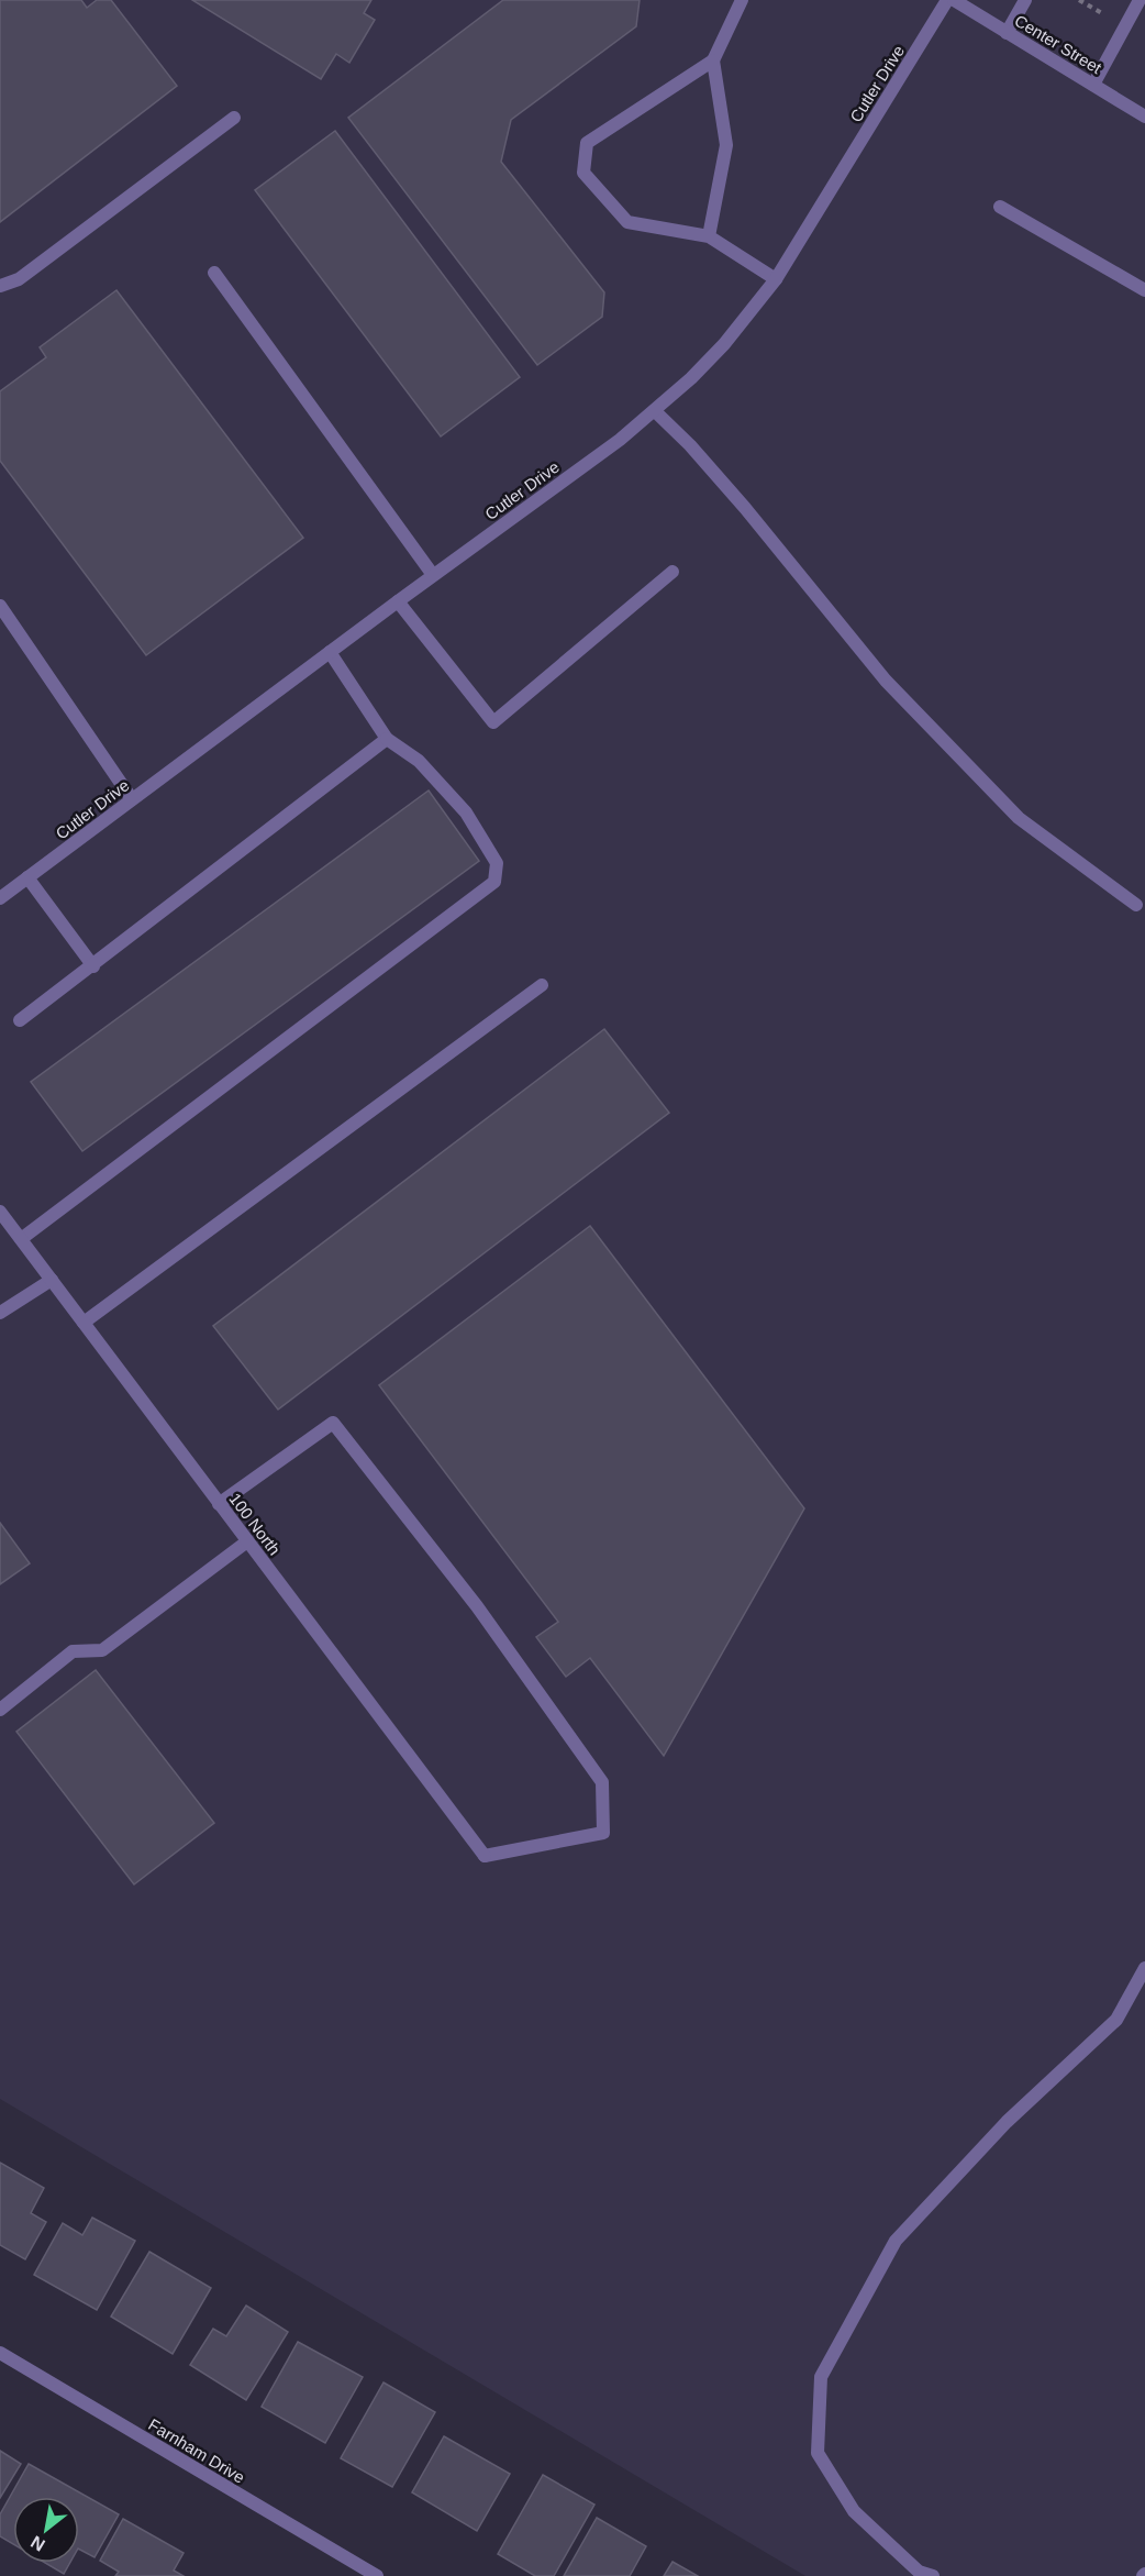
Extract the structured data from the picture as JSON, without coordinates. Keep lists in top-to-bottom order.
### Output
{
  "streets": {
    "street": [
      "Center Street",
      "Cutler Drive",
      "100 North",
      "Farnham Drive"
    ]
  },
  "north": "bottom left"
}
